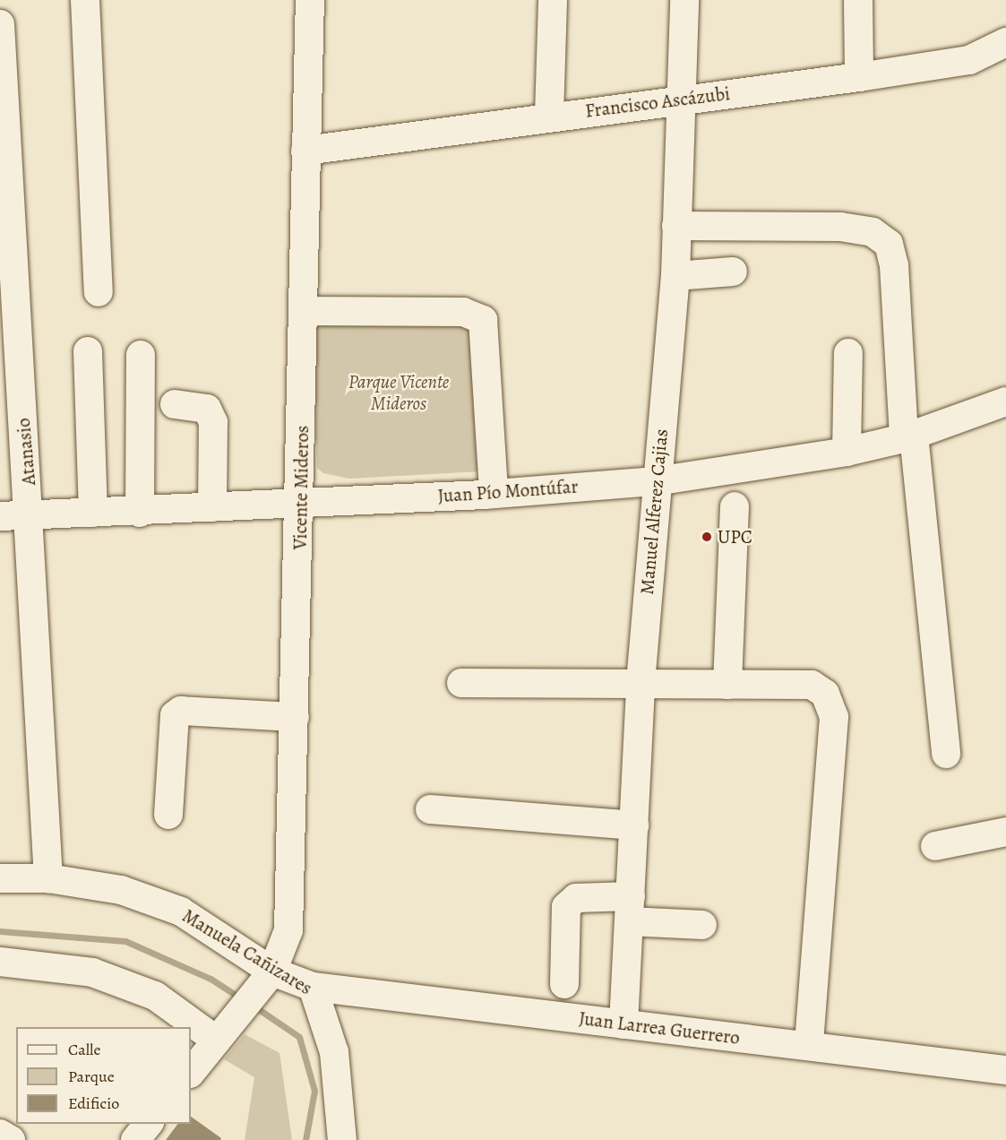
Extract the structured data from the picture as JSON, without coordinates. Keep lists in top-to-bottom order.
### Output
{
  "streets": {
    "street": [
      "Francisco Ascázubi",
      "Atanasio",
      "Vicente Mideros",
      "Juan Pío Montúfar",
      "Manuel Alferez Cajias",
      "Manuela Cañizares",
      "Juan Larrea Guerrero"
    ]
  },
  "crossings": [
    ["Francisco Ascázubi", "Vicente Mideros"],
    ["Francisco Ascázubi", "Manuel Alferez Cajias"],
    ["Atanasio", "Juan Pío Montúfar"],
    ["Atanasio", "Manuela Cañizares"],
    ["Vicente Mideros", "Juan Pío Montúfar"],
    ["Vicente Mideros", "Manuela Cañizares"],
    ["Juan Pío Montúfar", "Manuel Alferez Cajias"],
    ["Manuel Alferez Cajias", "Juan Larrea Guerrero"],
    ["Manuela Cañizares", "Juan Larrea Guerrero"]
  ],
  "parks": ["Parque Vicente Mideros"],
  "places": ["UPC"],
  "legend": ["Calle", "Parque", "Edificio"]
}
